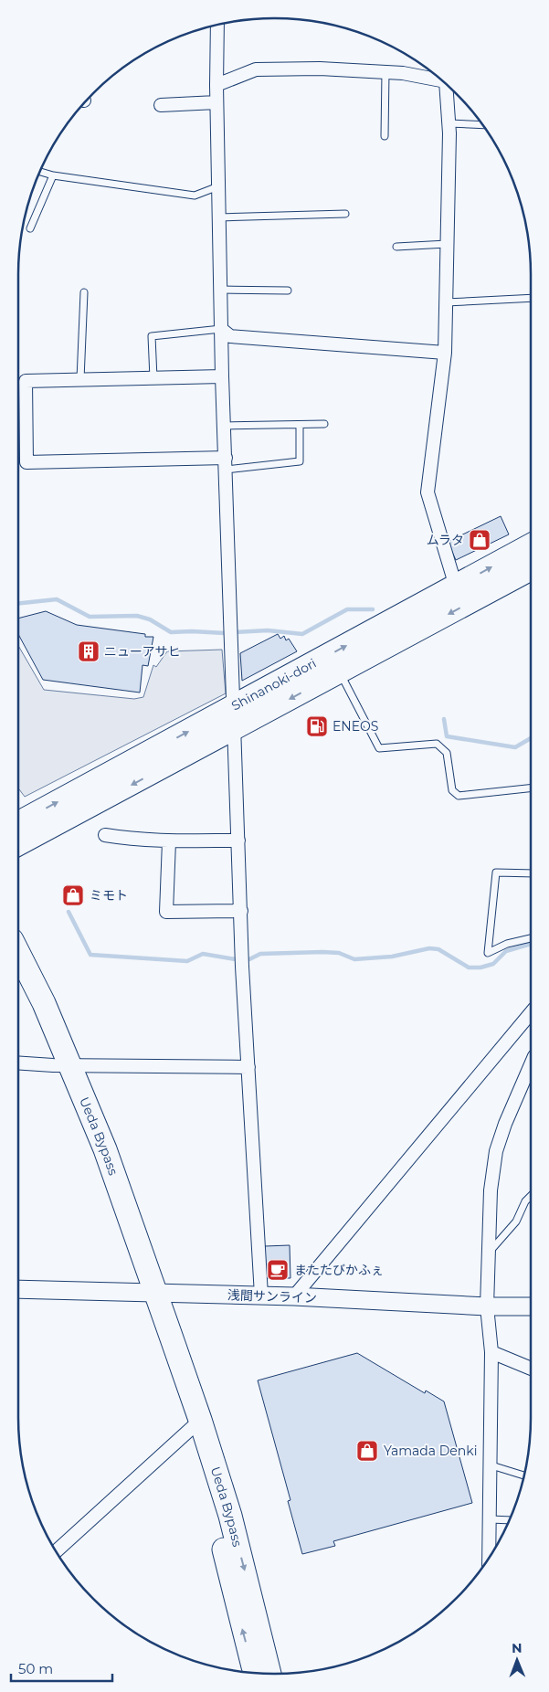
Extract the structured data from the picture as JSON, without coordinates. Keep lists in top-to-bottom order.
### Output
{
  "streets": {
    "highway": ["Shinanoki-dori", "Ueda Bypass"],
    "street": ["浅間サンライン"]
  },
  "crossings": [
    ["Ueda Bypass", "浅間サンライン"]
  ],
  "places": {
    "shop": ["ムラタ", "ミモト", "Yamada Denki"],
    "building": ["ニューアサヒ"],
    "fuel station": ["ENEOS"],
    "cafe": ["またたびかふぇ"]
  },
  "scale_bar": "50 m",
  "north": "top"
}
